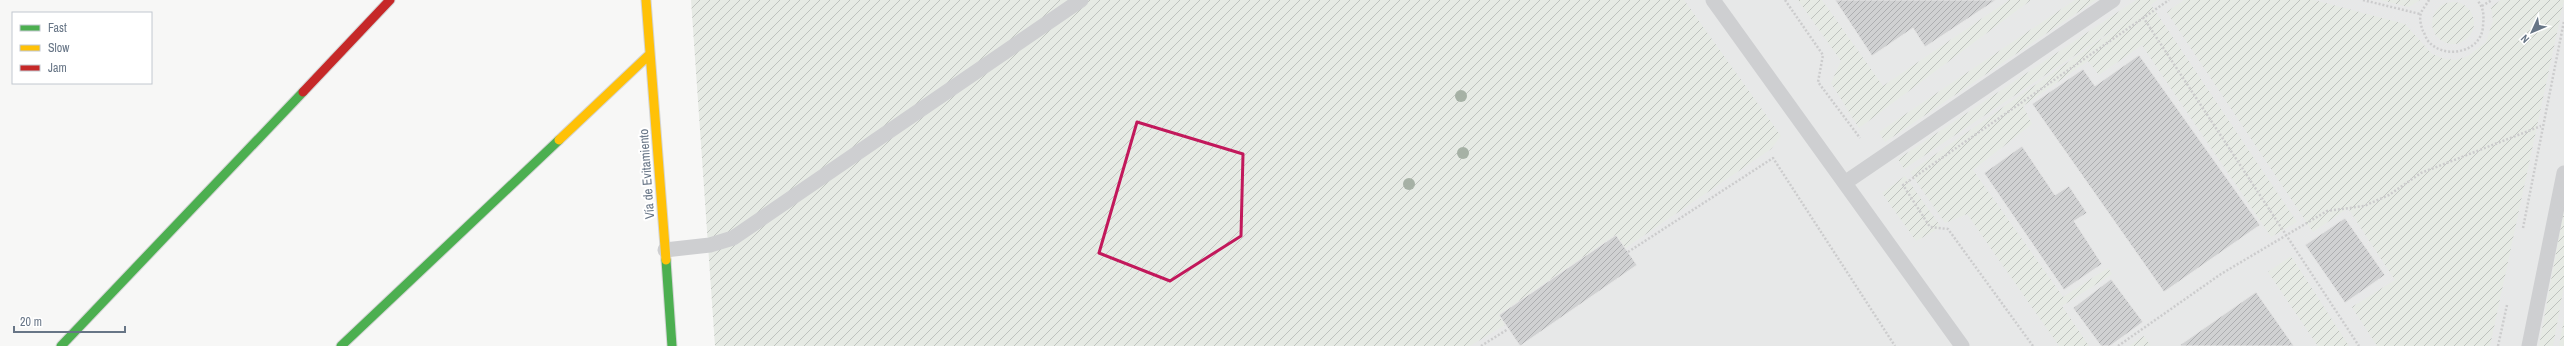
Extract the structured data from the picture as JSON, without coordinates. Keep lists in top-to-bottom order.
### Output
{
  "streets": {
    "main road": ["Vía de Evitamiento"]
  },
  "legend": ["Fast", "Slow", "Jam"],
  "scale_bar": "20 m",
  "north": "bottom left"
}
